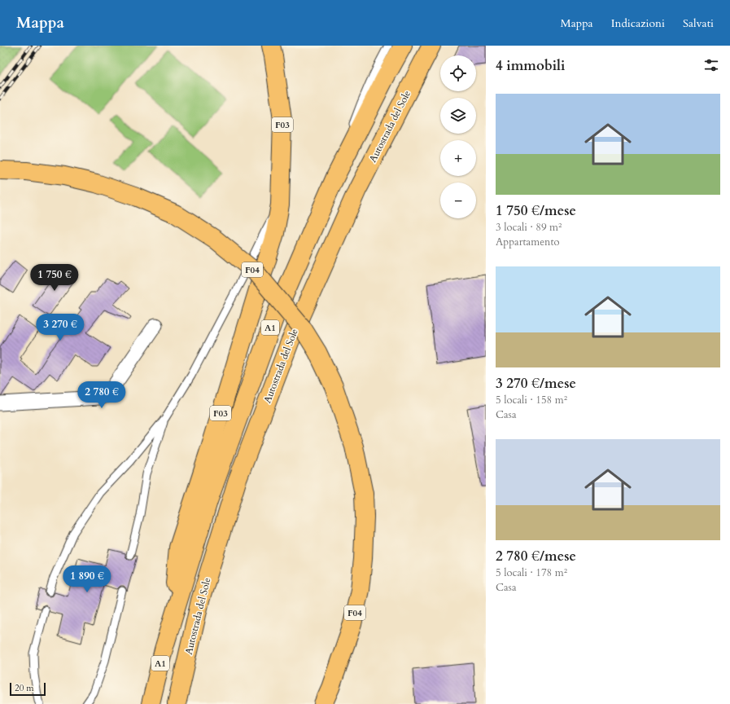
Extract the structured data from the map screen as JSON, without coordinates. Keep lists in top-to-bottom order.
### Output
{
  "streets": {
    "highway": [
      "F03",
      "Autostrada del Sole",
      "F04",
      "A1"
    ]
  },
  "crossings": [
    ["F03", "A1"]
  ],
  "scale_bar": "20 m",
  "page": {
    "header": "Mappa",
    "nav": ["Mappa", "Indicazioni", "Salvati"],
    "heading": "4 immobili",
    "map_buttons": ["+", "−"],
    "list": [
      {
        "name": "1 750 €/mese",
        "note": "3 locali · 89 m² · Appartamento"
      },
      {
        "name": "3 270 €/mese",
        "note": "5 locali · 158 m² · Casa"
      },
      {
        "name": "2 780 €/mese",
        "note": "5 locali · 178 m² · Casa"
      }
    ],
    "price": [
      "1 750 €",
      "3 270 €",
      "2 780 €",
      "1 890 €"
    ],
    "scale": "20 m"
  }
}
